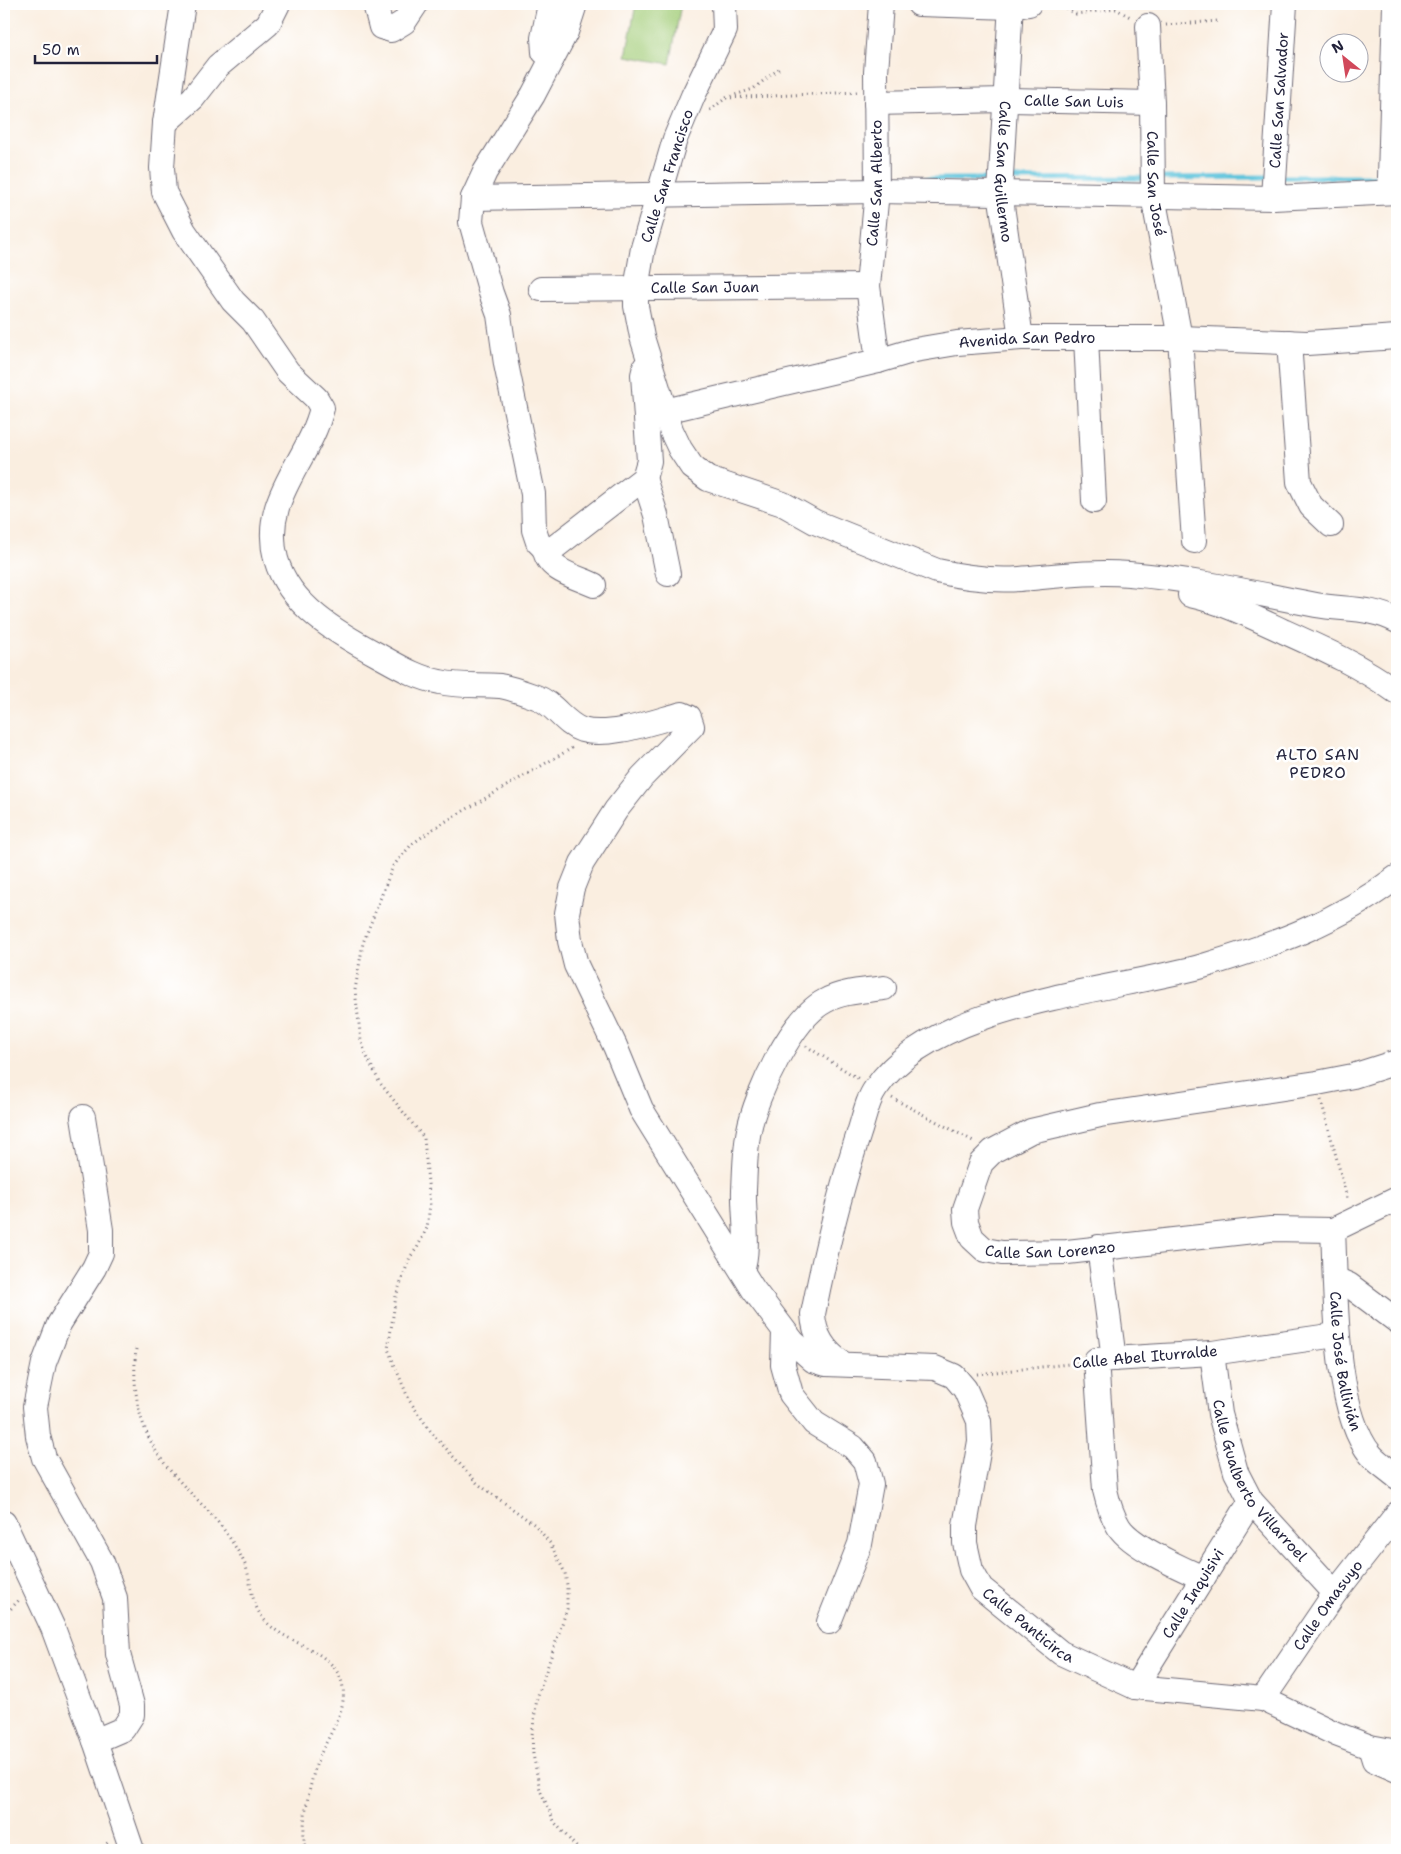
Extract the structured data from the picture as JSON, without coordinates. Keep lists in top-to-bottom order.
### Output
{
  "streets": {
    "street": [
      "Calle San Luis",
      "Calle San Salvador",
      "Calle San Guillermo",
      "Calle San Francisco",
      "Calle San Alberto",
      "Calle San José",
      "Calle San Juan",
      "Avenida San Pedro",
      "Calle San Lorenzo",
      "Calle Abel Iturralde",
      "Calle José Ballivián",
      "Calle Gualberto Villarroel",
      "Calle Inquisivi",
      "Calle Omasuyo",
      "Calle Panticirca"
    ]
  },
  "crossings": [
    ["Calle San Luis", "Calle San Guillermo"],
    ["Calle San Luis", "Calle San Alberto"],
    ["Calle San Luis", "Calle San José"],
    ["Calle San Guillermo", "Avenida San Pedro"],
    ["Calle San Francisco", "Calle San Juan"],
    ["Calle San Francisco", "Avenida San Pedro"],
    ["Calle San Alberto", "Calle San Juan"],
    ["Calle San Alberto", "Avenida San Pedro"],
    ["Calle San José", "Avenida San Pedro"],
    ["Calle San Lorenzo", "Calle José Ballivián"],
    ["Calle Abel Iturralde", "Calle José Ballivián"],
    ["Calle Abel Iturralde", "Calle Gualberto Villarroel"],
    ["Calle Abel Iturralde", "Calle Panticirca"],
    ["Calle Gualberto Villarroel", "Calle Inquisivi"],
    ["Calle Gualberto Villarroel", "Calle Omasuyo"],
    ["Calle Inquisivi", "Calle Panticirca"],
    ["Calle Omasuyo", "Calle Panticirca"]
  ],
  "districts": ["ALTO SAN PEDRO"],
  "scale_bar": "50 m",
  "north": "top left"
}
